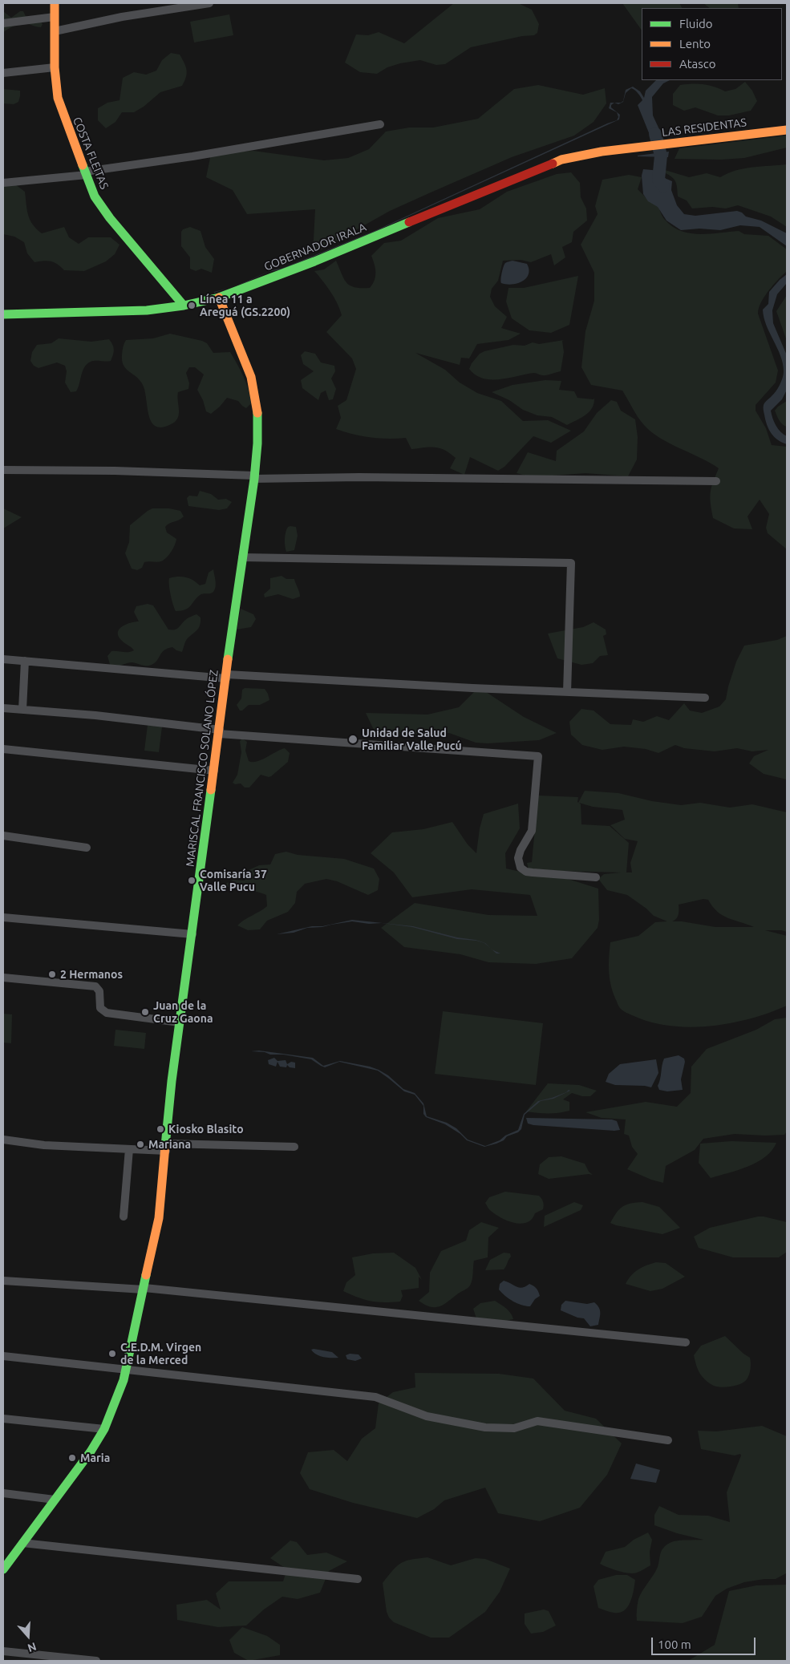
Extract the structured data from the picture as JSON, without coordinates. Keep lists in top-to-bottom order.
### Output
{
  "streets": {
    "main road": [
      "LAS RESIDENTAS",
      "COSTA FLEITAS",
      "GOBERNADOR IRALA",
      "MARISCAL FRANCISCO SOLANO LÓPEZ"
    ]
  },
  "crossings": [
    ["LAS RESIDENTAS", "GOBERNADOR IRALA"],
    ["COSTA FLEITAS", "GOBERNADOR IRALA"],
    ["GOBERNADOR IRALA", "MARISCAL FRANCISCO SOLANO LÓPEZ"]
  ],
  "places": [
    "Línea 11 a Areguá (GS.2200)",
    "Unidad de Salud Familiar Valle Pucú",
    "Comisaría 37 Valle Pucu",
    "2 Hermanos",
    "Juan de la Cruz Gaona",
    "Kiosko Blasito",
    "Mariana",
    "C.E.D.M. Virgen de la Merced",
    "Maria"
  ],
  "legend": ["Fluido", "Lento", "Atasco"],
  "scale_bar": "100 m",
  "north": "bottom"
}
